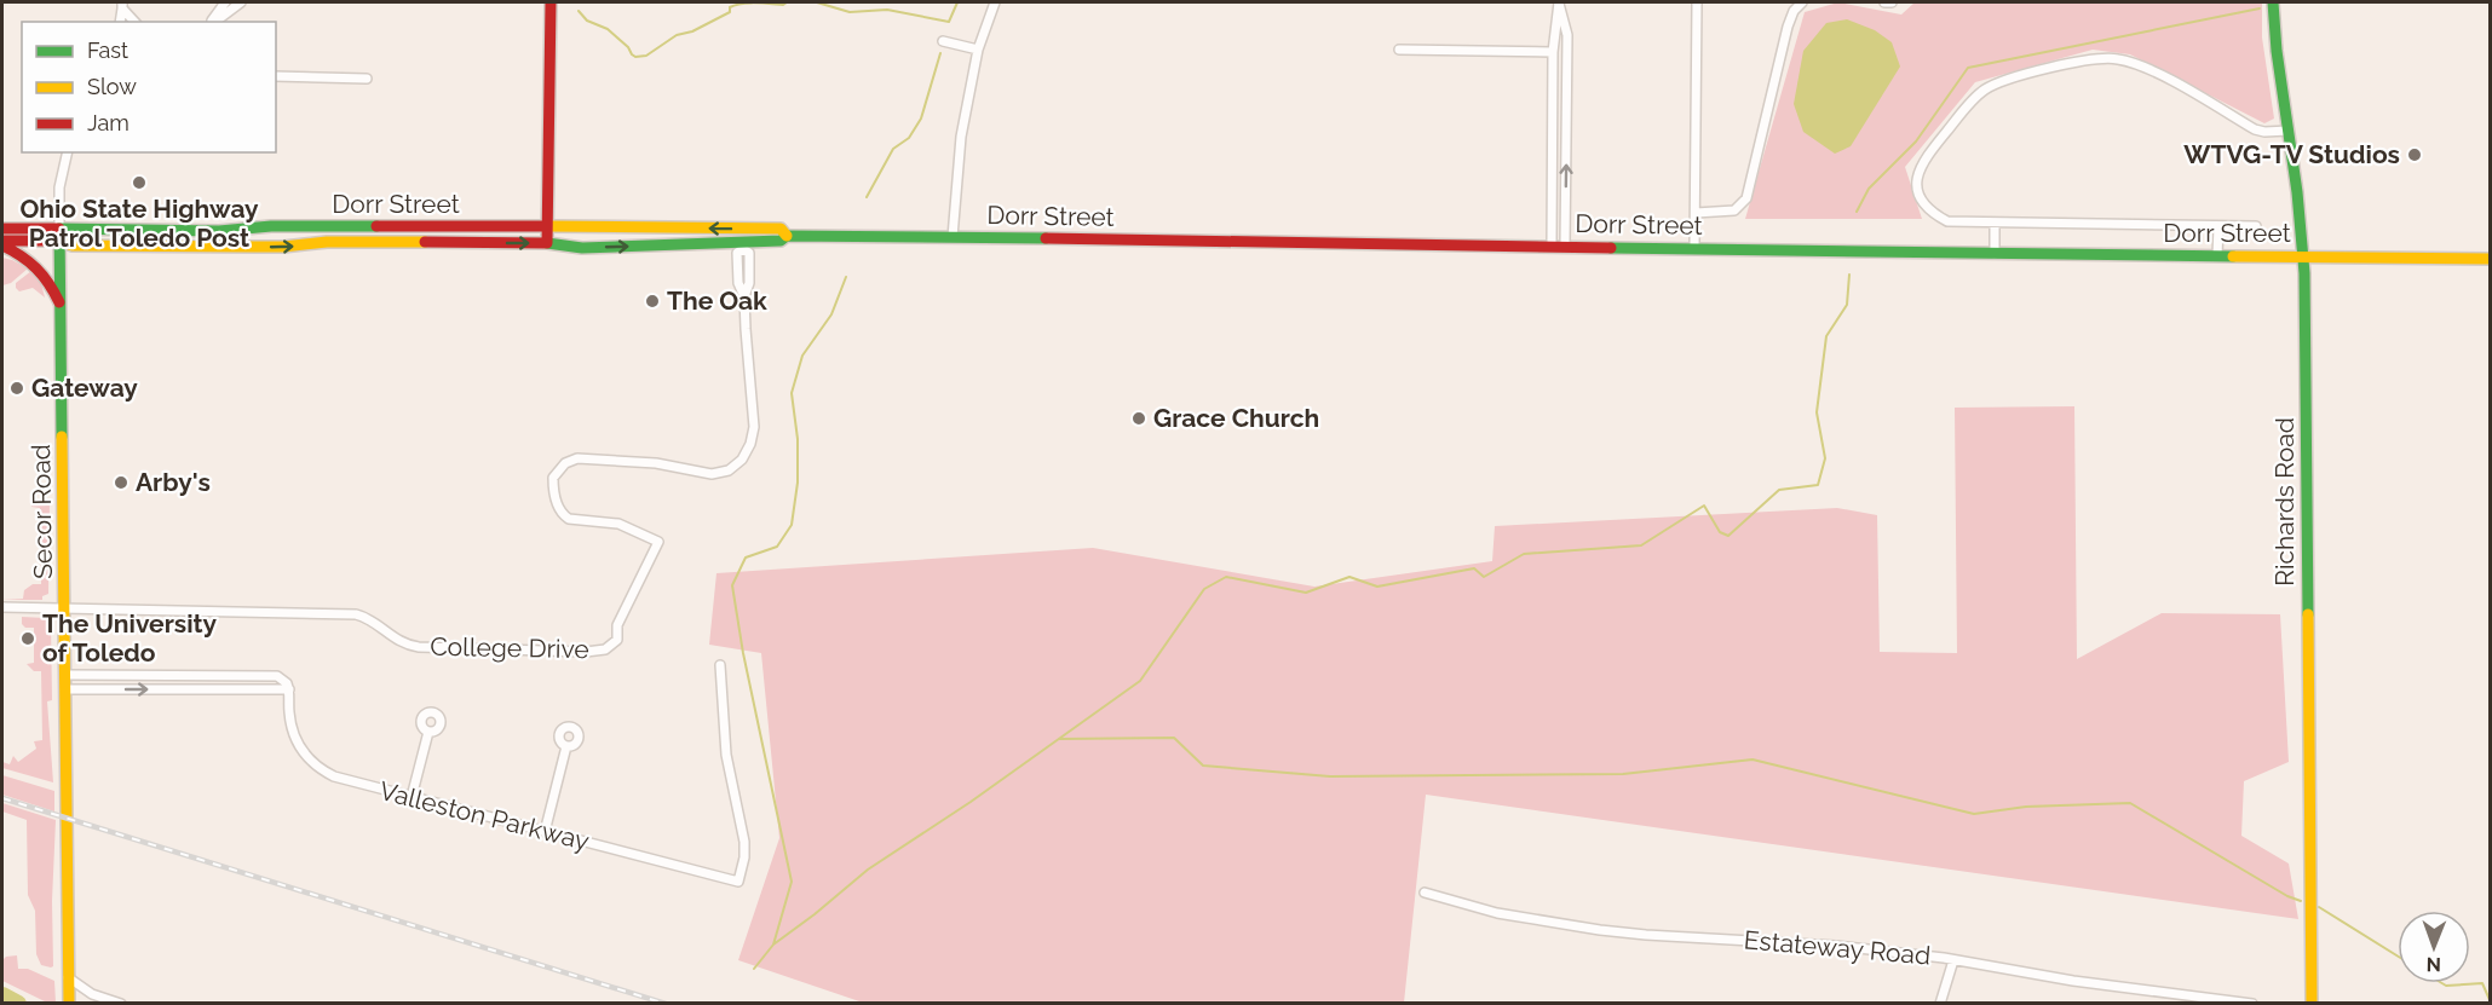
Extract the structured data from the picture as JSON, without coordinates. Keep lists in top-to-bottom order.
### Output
{
  "streets": {
    "main road": ["Dorr Street", "Richards Road", "Secor Road"],
    "street": ["College Drive", "Valleston Parkway", "Estateway Road"]
  },
  "crossings": [
    ["Dorr Street", "Richards Road"],
    ["Dorr Street", "Secor Road"],
    ["Dorr Street", "College Drive"],
    ["Secor Road", "College Drive"]
  ],
  "places": [
    "WTVG-TV Studios",
    "Ohio State Highway Patrol Toledo Post",
    "The Oak",
    "Gateway",
    "Grace Church",
    "Arby's",
    "The University of Toledo"
  ],
  "legend": ["Fast", "Slow", "Jam"],
  "north": "bottom"
}
